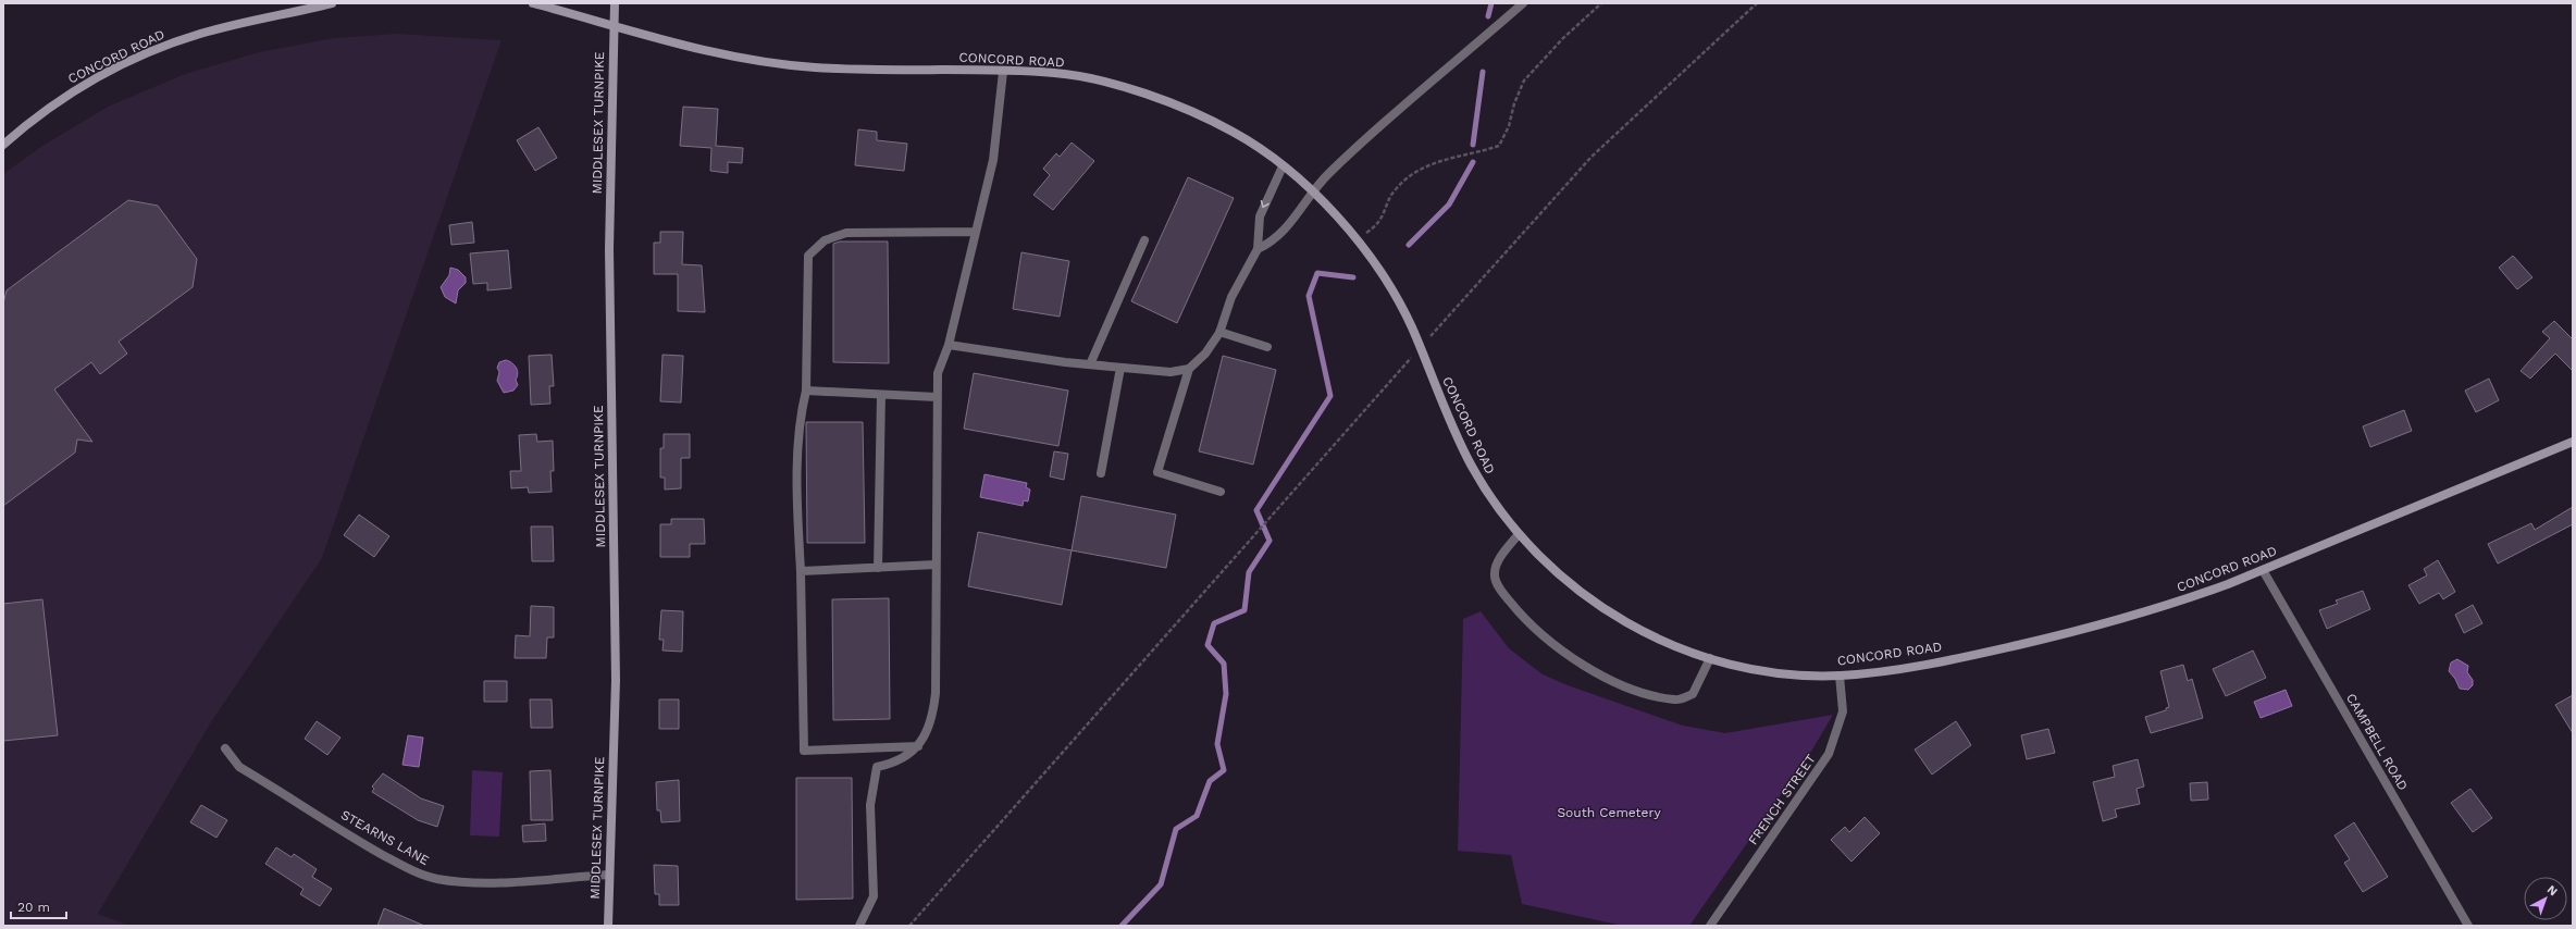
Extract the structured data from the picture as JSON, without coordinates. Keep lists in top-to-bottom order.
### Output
{
  "streets": {
    "main road": ["CONCORD ROAD", "MIDDLESEX TURNPIKE"],
    "street": ["CAMPBELL ROAD", "FRENCH STREET", "STEARNS LANE"]
  },
  "crossings": [
    ["CONCORD ROAD", "MIDDLESEX TURNPIKE"],
    ["CONCORD ROAD", "CAMPBELL ROAD"],
    ["CONCORD ROAD", "FRENCH STREET"],
    ["MIDDLESEX TURNPIKE", "STEARNS LANE"]
  ],
  "parks": ["South Cemetery"],
  "scale_bar": "20 m",
  "north": "top right"
}
